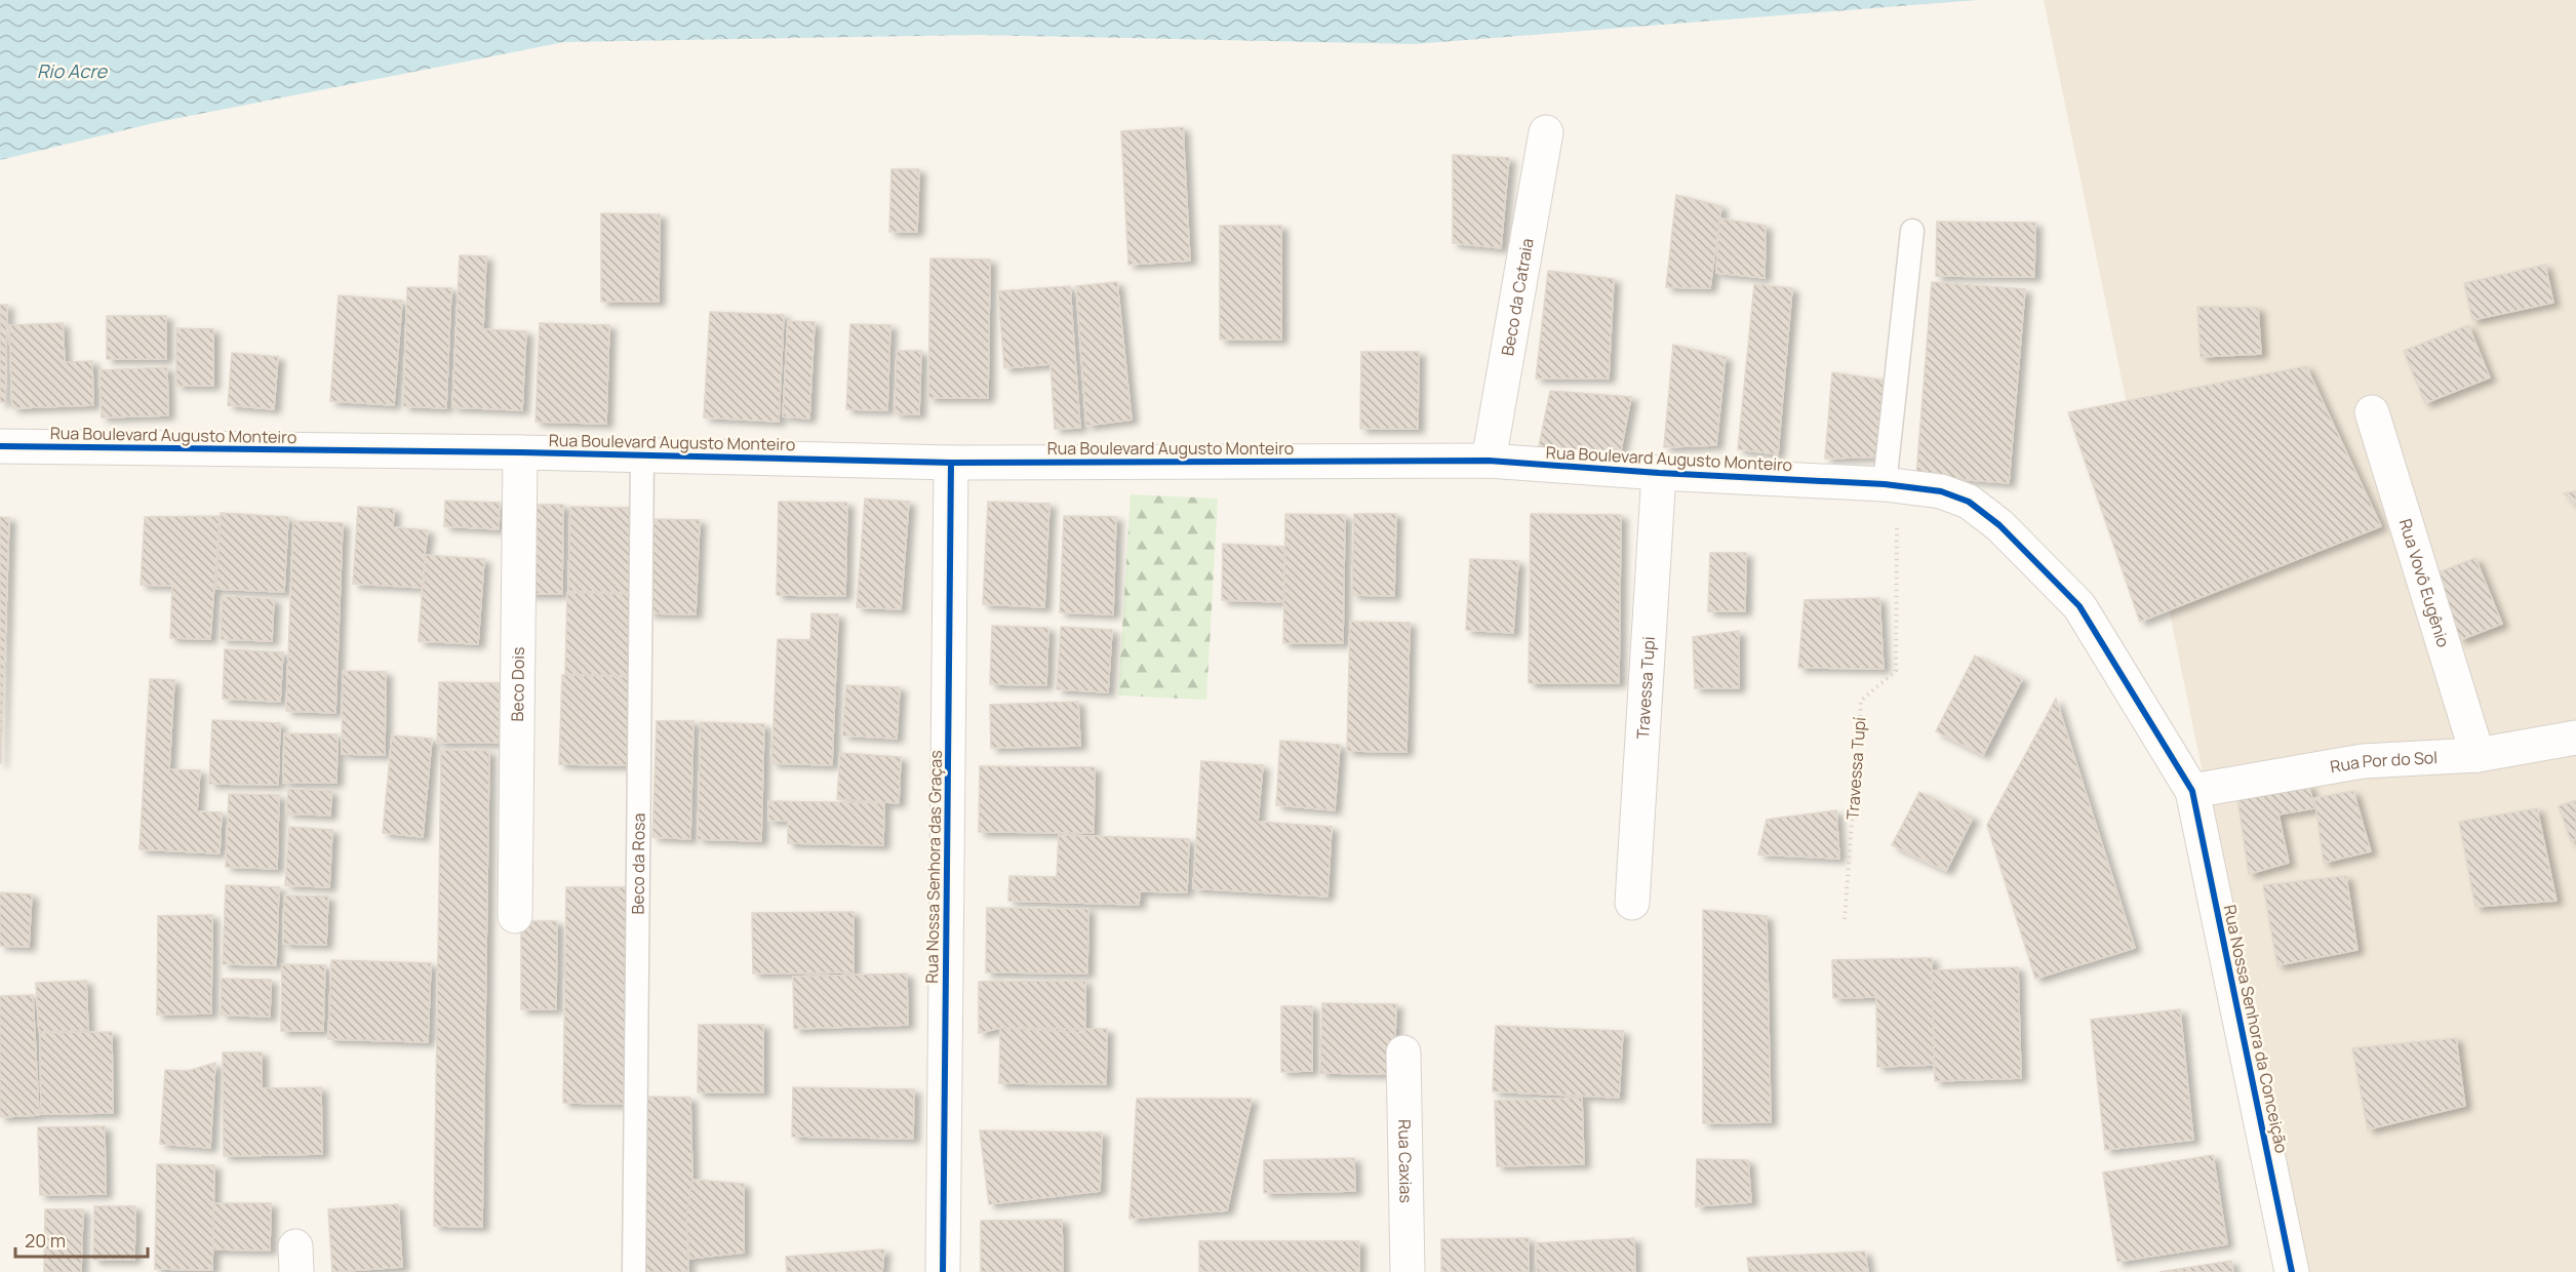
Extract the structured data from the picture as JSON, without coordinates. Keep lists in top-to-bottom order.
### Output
{
  "streets": {
    "street": [
      "Beco da Catraia",
      "Rua Boulevard Augusto Monteiro",
      "Rua Vovô Eugênio",
      "Beco Dois",
      "Travessa Tupi",
      "Rua Por do Sol",
      "Rua Nossa Senhora das Graças",
      "Rua Nossa Senhora da Conceição",
      "Rua Caxias"
    ],
    "lane": ["Beco da Rosa"],
    "path": ["Travessa Tupí"]
  },
  "crossings": [
    ["Beco da Catraia", "Rua Boulevard Augusto Monteiro"],
    ["Rua Boulevard Augusto Monteiro", "Beco Dois"],
    ["Rua Boulevard Augusto Monteiro", "Travessa Tupi"],
    ["Rua Boulevard Augusto Monteiro", "Rua Por do Sol"],
    ["Rua Boulevard Augusto Monteiro", "Travessa Tupí"],
    ["Rua Boulevard Augusto Monteiro", "Beco da Rosa"],
    ["Rua Boulevard Augusto Monteiro", "Rua Nossa Senhora das Graças"],
    ["Rua Boulevard Augusto Monteiro", "Rua Nossa Senhora da Conceição"],
    ["Rua Vovô Eugênio", "Rua Por do Sol"],
    ["Rua Por do Sol", "Rua Nossa Senhora da Conceição"]
  ],
  "water": ["Rio Acre"],
  "scale_bar": "20 m"
}
